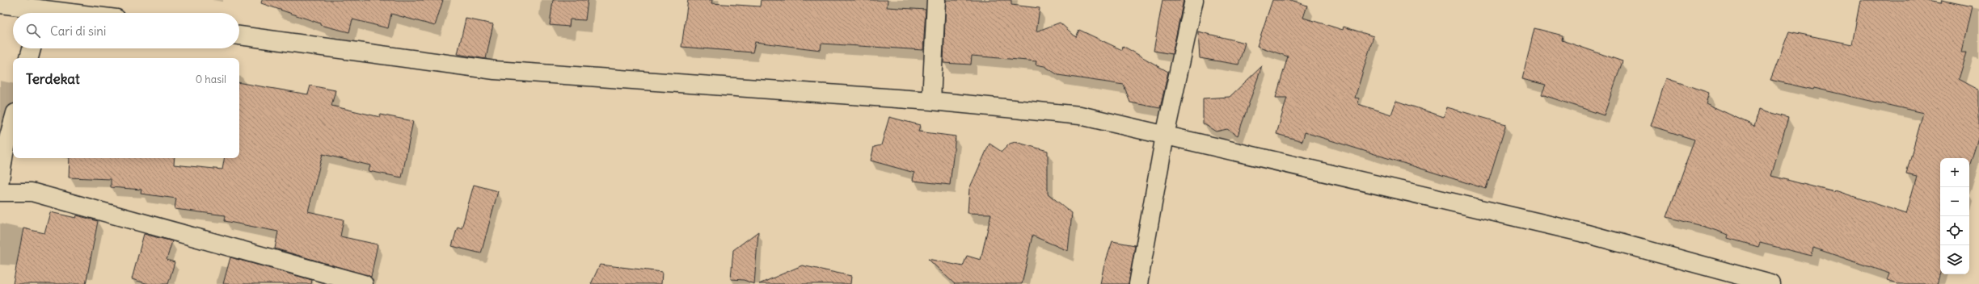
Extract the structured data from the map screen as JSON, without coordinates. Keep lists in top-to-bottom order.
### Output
{
  "page": {
    "search": "Cari di sini",
    "heading": ["Terdekat", "0 hasil"],
    "map_buttons": ["+", "−"]
  }
}
